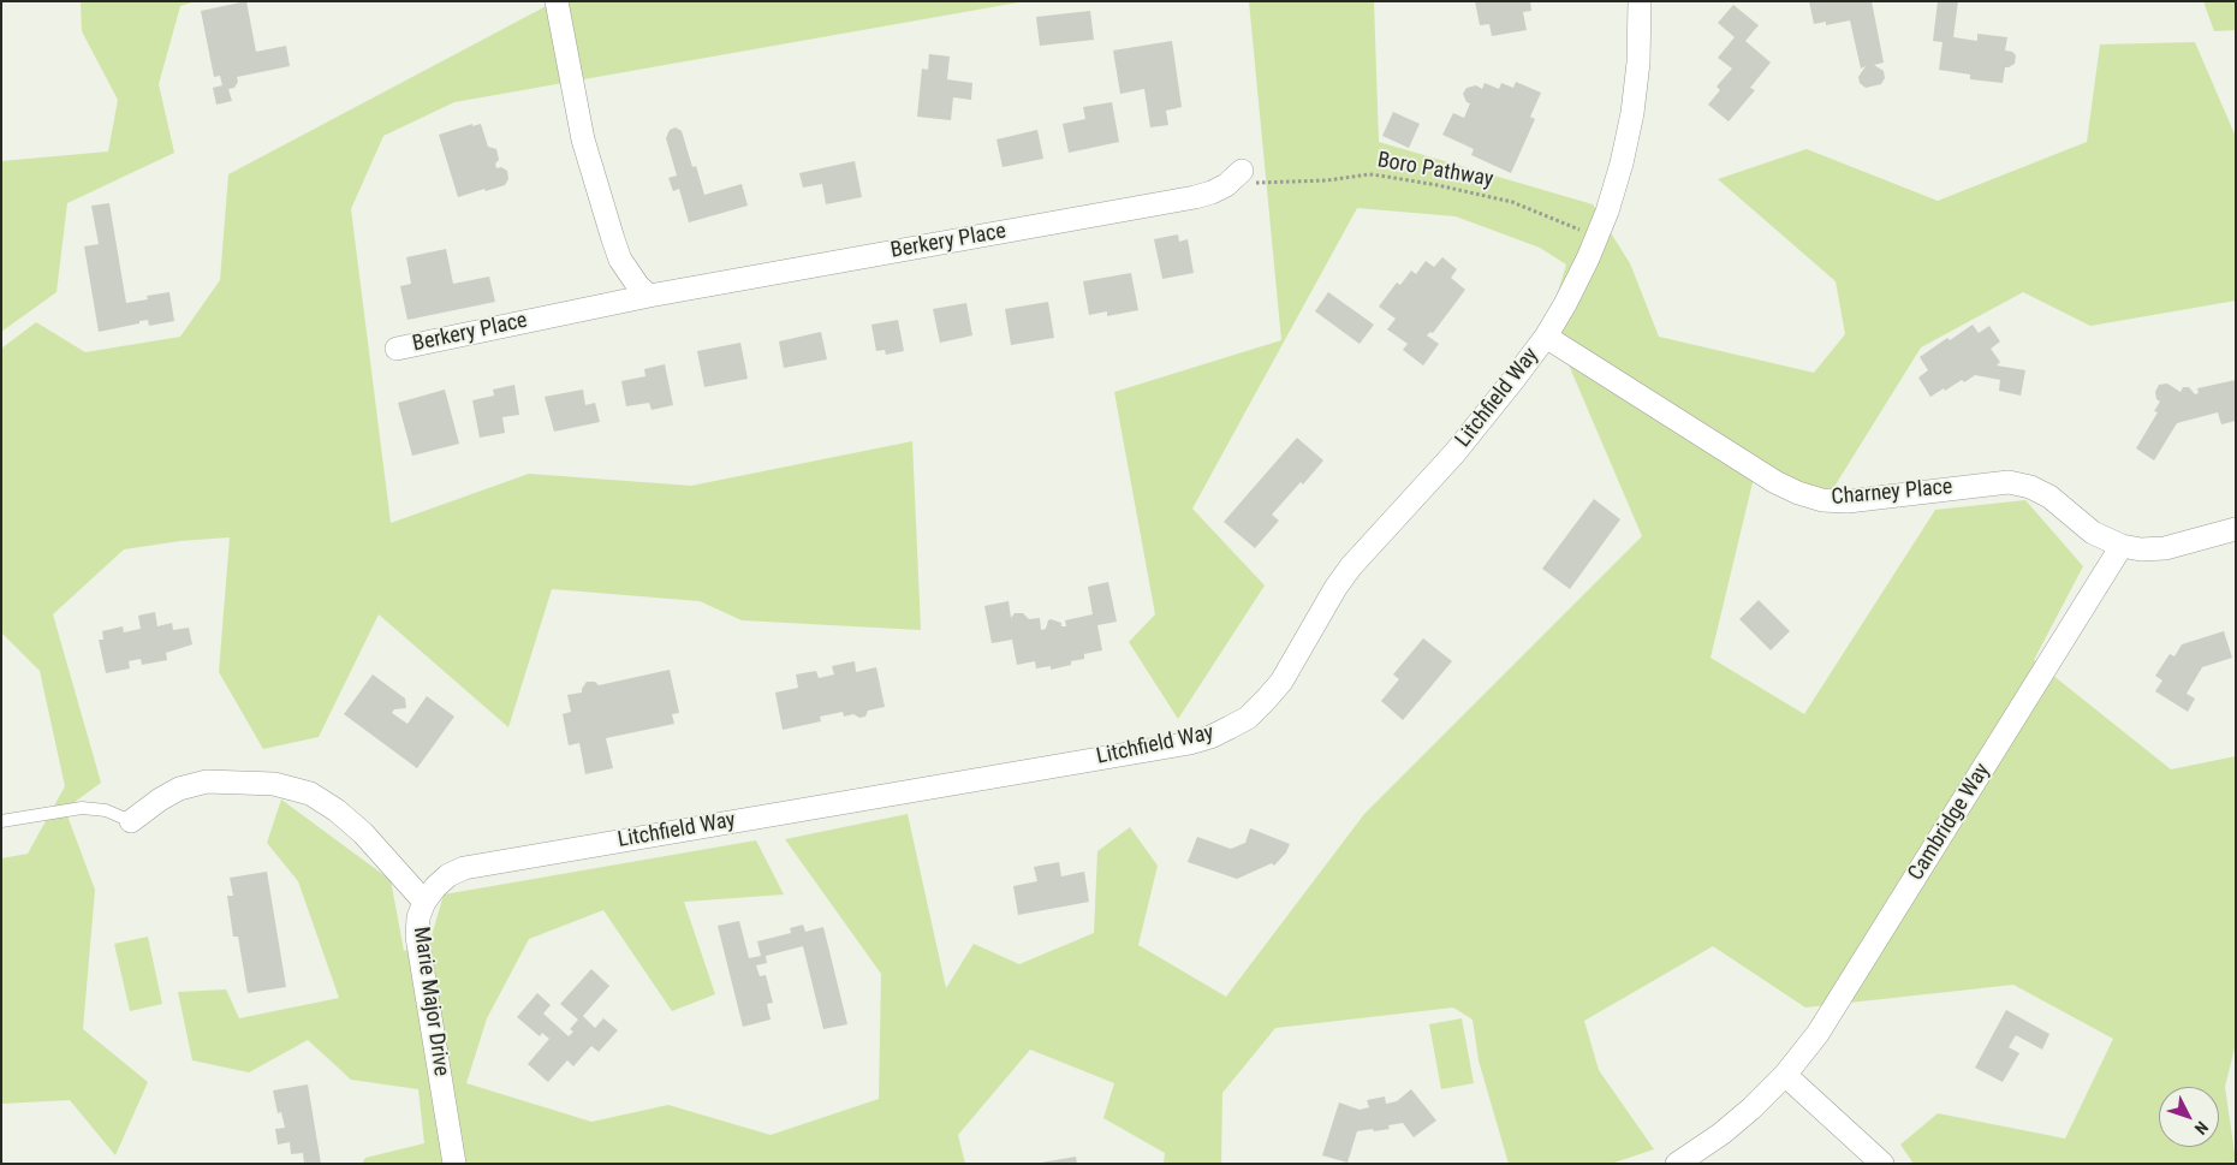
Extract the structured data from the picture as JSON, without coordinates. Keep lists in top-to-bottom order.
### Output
{
  "streets": {
    "street": [
      "Berkery Place",
      "Litchfield Way",
      "Charney Place",
      "Cambridge Way",
      "Marie Major Drive"
    ],
    "path": ["Boro Pathway"]
  },
  "crossings": [
    ["Boro Pathway", "Berkery Place"],
    ["Boro Pathway", "Litchfield Way"],
    ["Litchfield Way", "Charney Place"],
    ["Litchfield Way", "Marie Major Drive"],
    ["Charney Place", "Cambridge Way"]
  ],
  "north": "bottom right"
}
